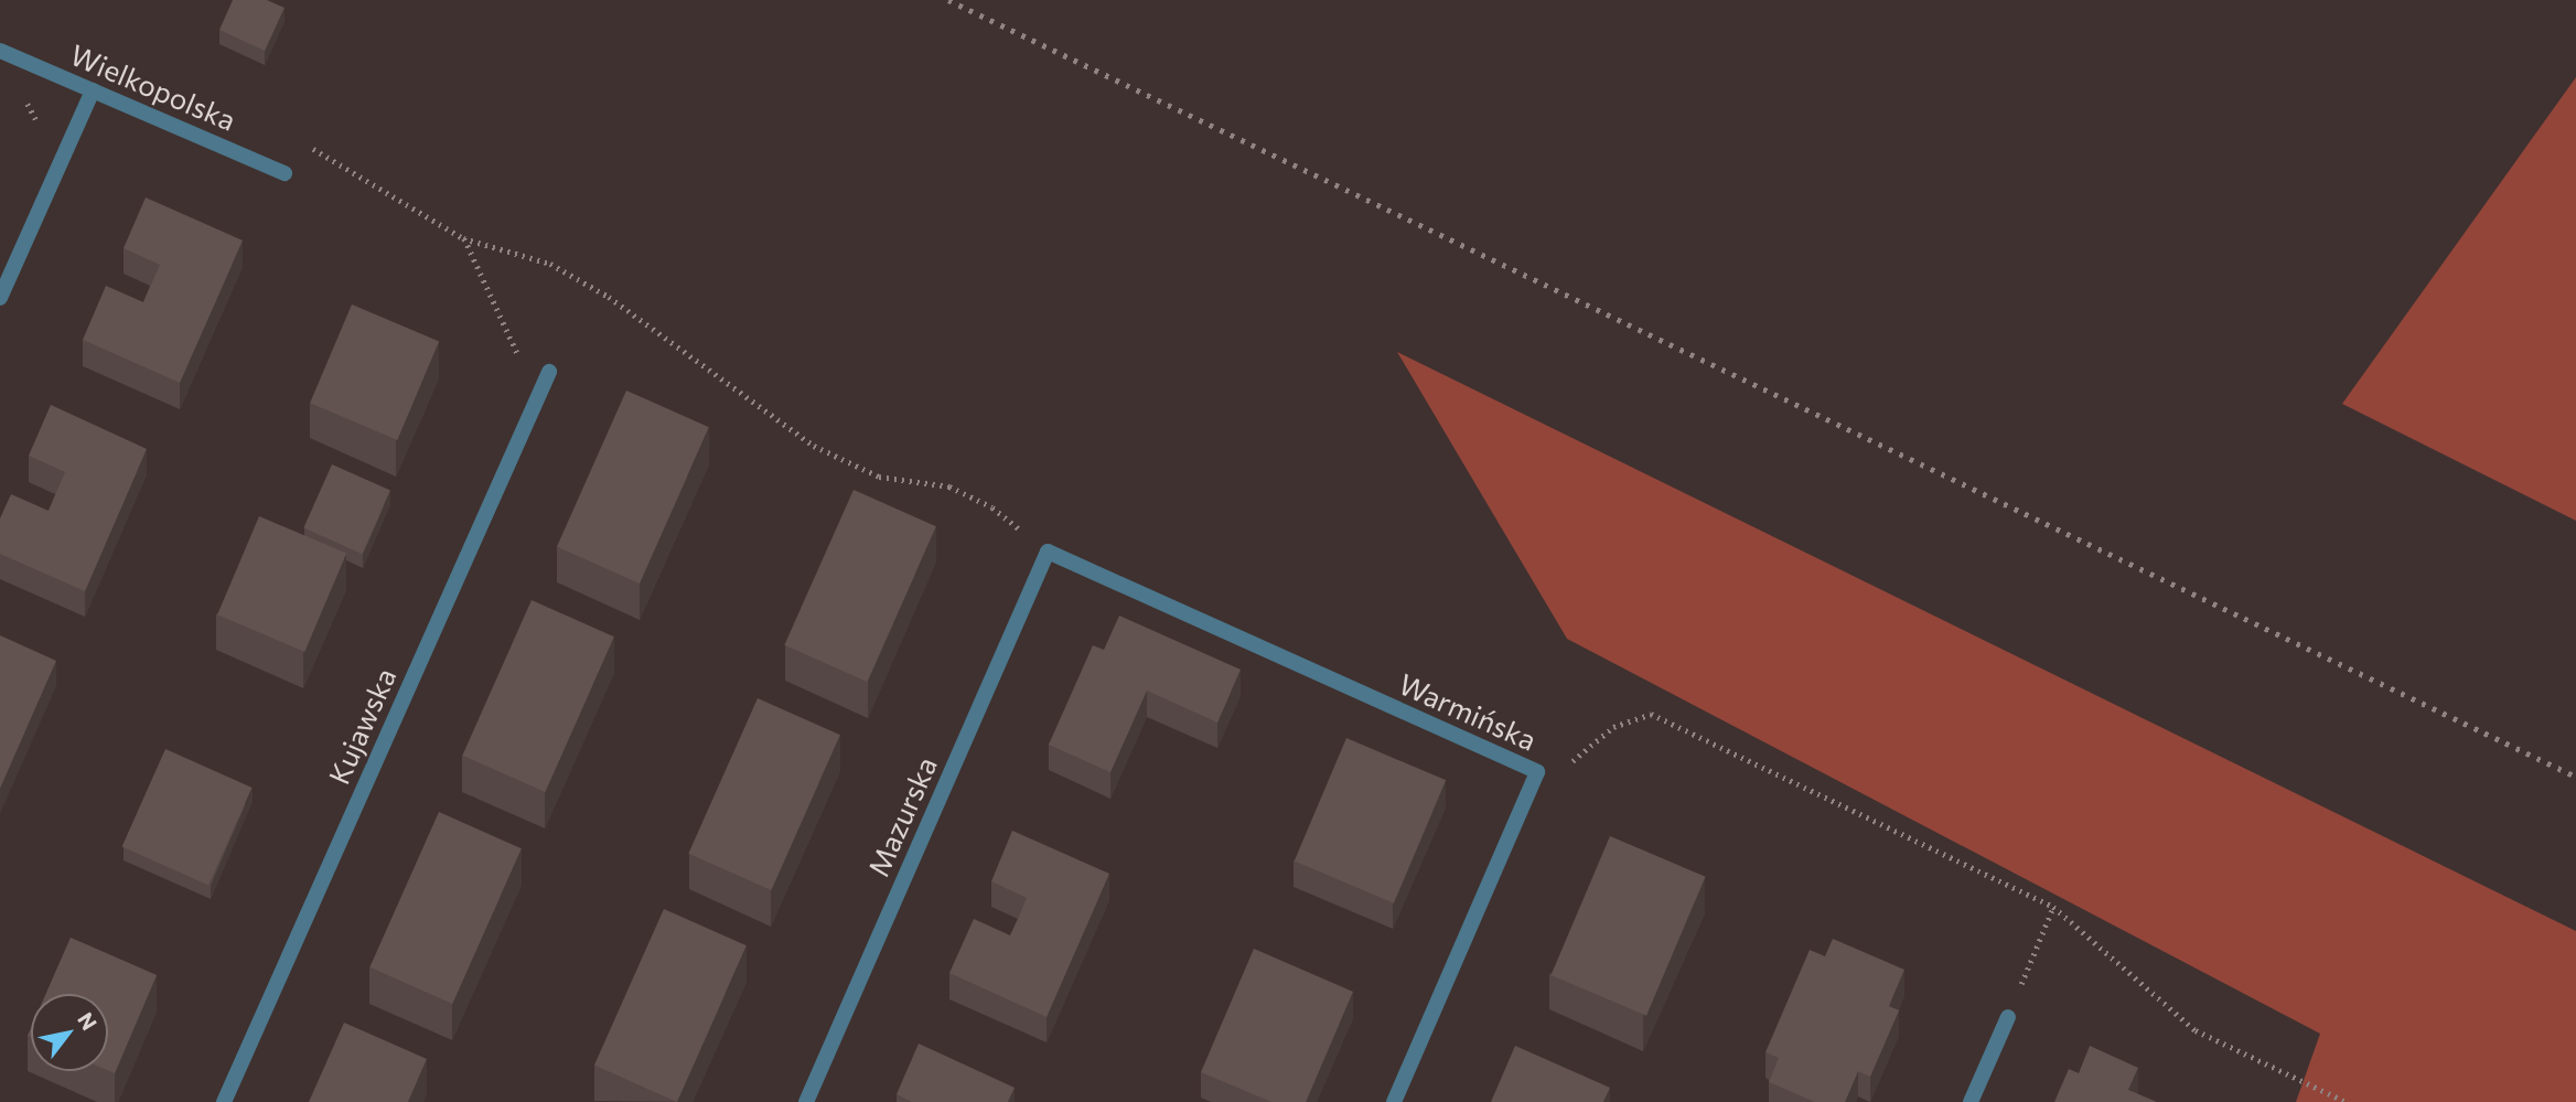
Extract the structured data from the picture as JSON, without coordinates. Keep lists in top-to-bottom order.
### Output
{
  "streets": {
    "street": [
      "Wielkopolska",
      "Warmińska",
      "Kujawska",
      "Mazurska"
    ]
  },
  "crossings": [
    ["Warmińska", "Mazurska"]
  ],
  "north": "top right"
}
